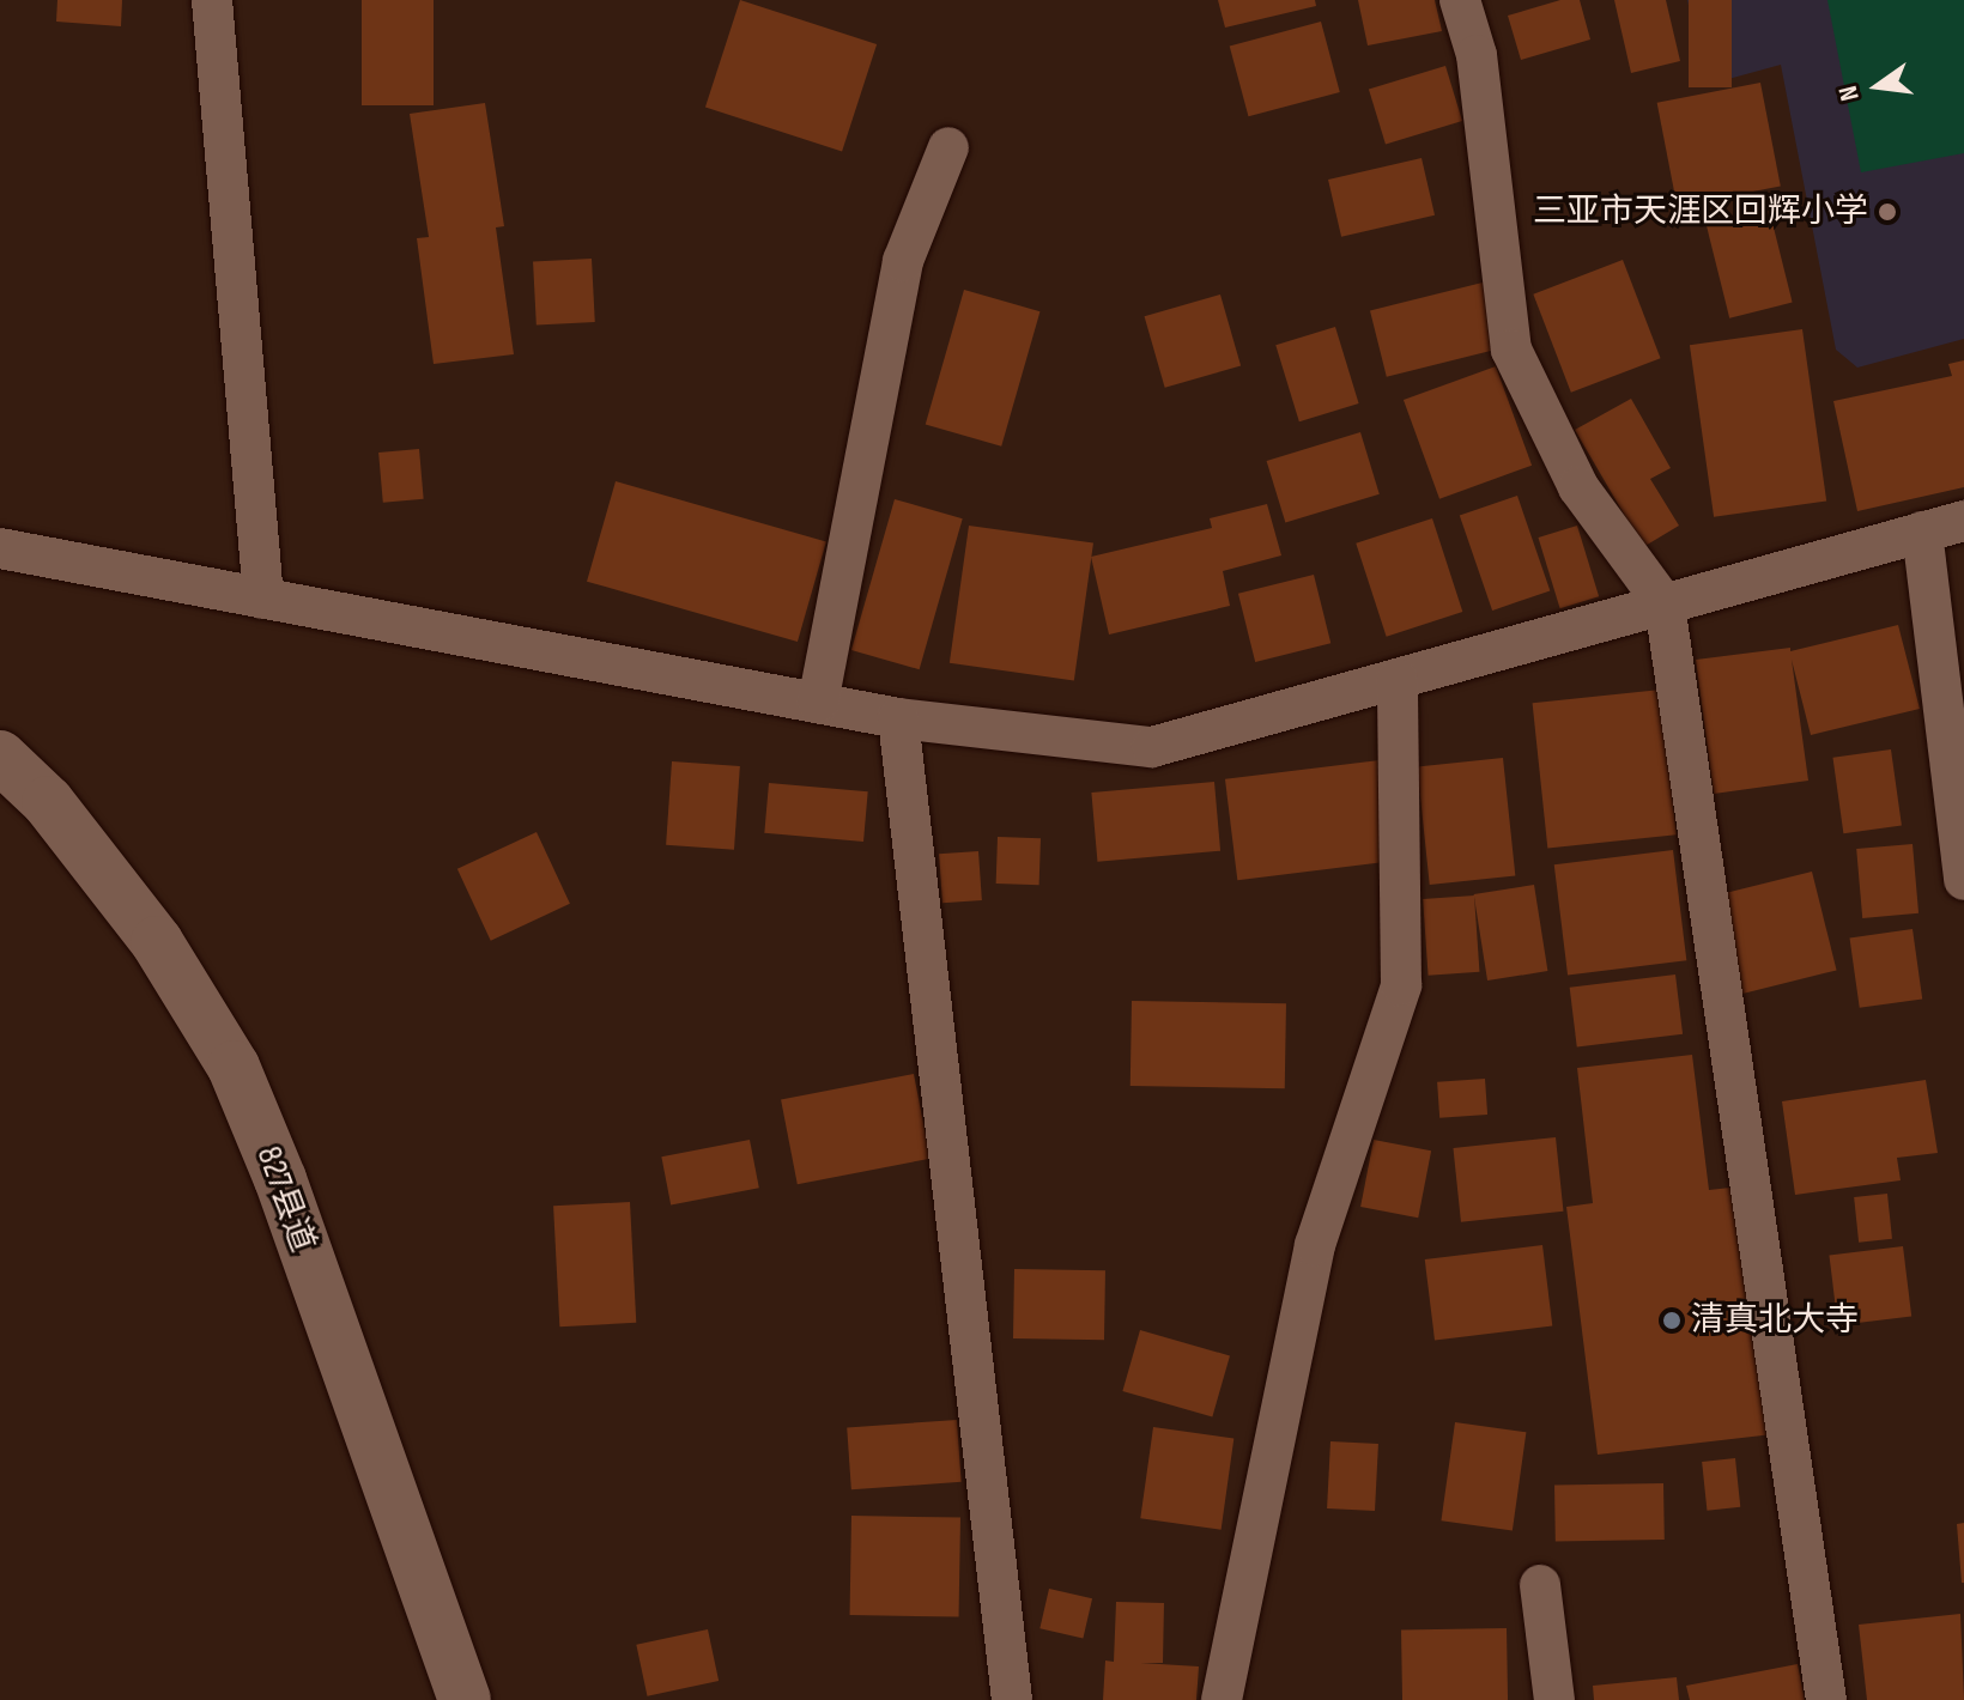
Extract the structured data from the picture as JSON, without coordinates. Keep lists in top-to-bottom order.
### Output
{
  "streets": {
    "main road": ["827县道"]
  },
  "places": ["三亚市天涯区回辉小学", "清真北大寺"],
  "north": "left"
}
